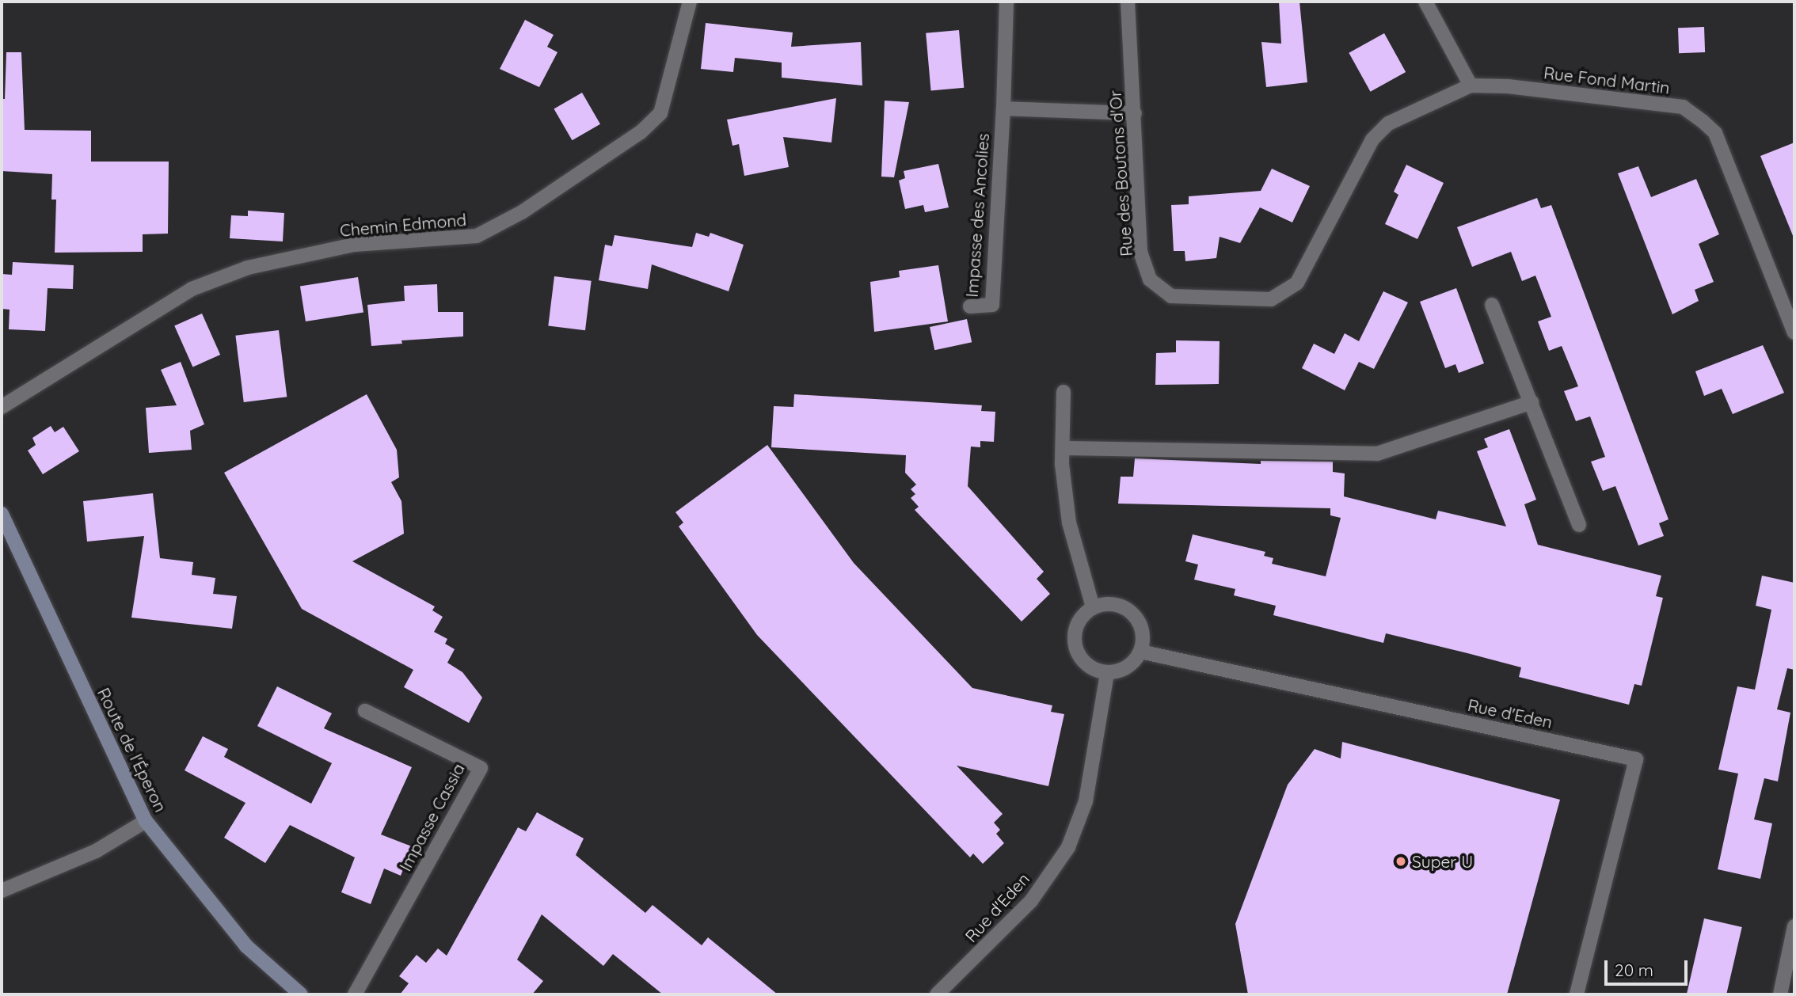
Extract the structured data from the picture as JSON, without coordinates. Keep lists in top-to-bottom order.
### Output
{
  "streets": {
    "main road": ["Route de l'Éperon"],
    "street": [
      "Rue Fond Martin",
      "Rue des Boutons d'Or",
      "Impasse des Ancolies",
      "Chemin Edmond",
      "Rue d'Eden",
      "Impasse Cassia"
    ]
  },
  "crossings": [
    ["Rue Fond Martin", "Rue des Boutons d'Or"]
  ],
  "places": ["Super U"],
  "scale_bar": "20 m"
}
